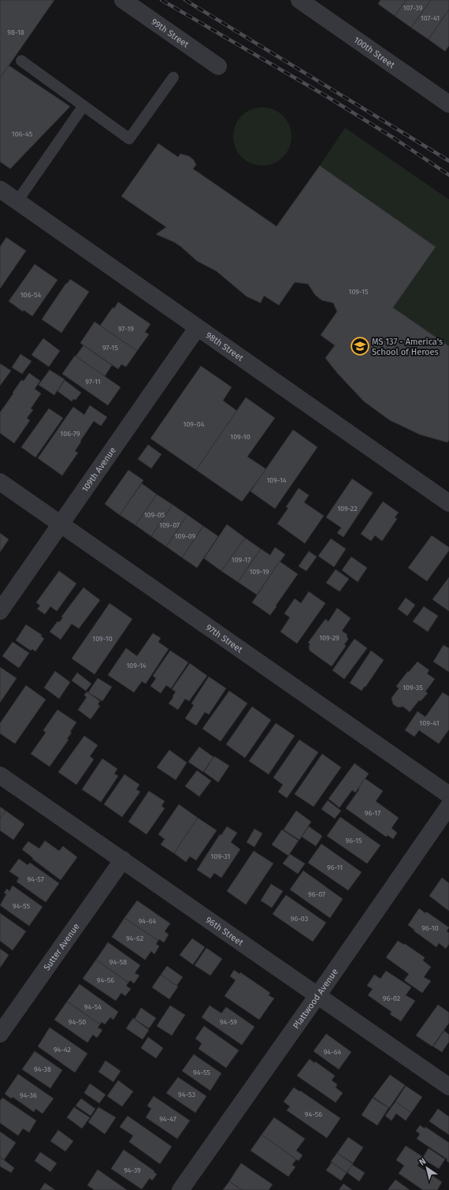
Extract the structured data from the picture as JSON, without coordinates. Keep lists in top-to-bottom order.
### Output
{
  "streets": {
    "street": [
      "99th Street",
      "100th Street",
      "98th Street",
      "109th Avenue",
      "97th Street",
      "96th Street",
      "Sutter Avenue",
      "Plattwood Avenue"
    ]
  },
  "crossings": [
    ["98th Street", "109th Avenue"],
    ["109th Avenue", "97th Street"],
    ["96th Street", "Sutter Avenue"],
    ["96th Street", "Plattwood Avenue"]
  ],
  "places": {
    "school or university": ["MS 137 - America's School of Heroes"]
  },
  "house_numbers": [
    "107-39",
    "107-41",
    "98-18",
    "106-45",
    "109-15",
    "106-54",
    "97-19",
    "97-15",
    "97-11",
    "109-04",
    "106-79",
    "109-10",
    "109-14",
    "109-22",
    "109-05",
    "109-07",
    "109-09",
    "109-17",
    "109-19",
    "109-29",
    "109-10",
    "109-14",
    "109-35",
    "109-41",
    "96-17",
    "96-15",
    "109-31",
    "96-11",
    "94-57",
    "96-07",
    "94-55",
    "96-03",
    "94-64",
    "96-10",
    "94-62",
    "94-58",
    "94-56",
    "96-02",
    "94-54",
    "94-50",
    "94-59",
    "94-42",
    "94-64",
    "94-38",
    "94-55",
    "94-53",
    "94-36",
    "94-56",
    "94-47",
    "94-39"
  ],
  "north": "top left"
}
